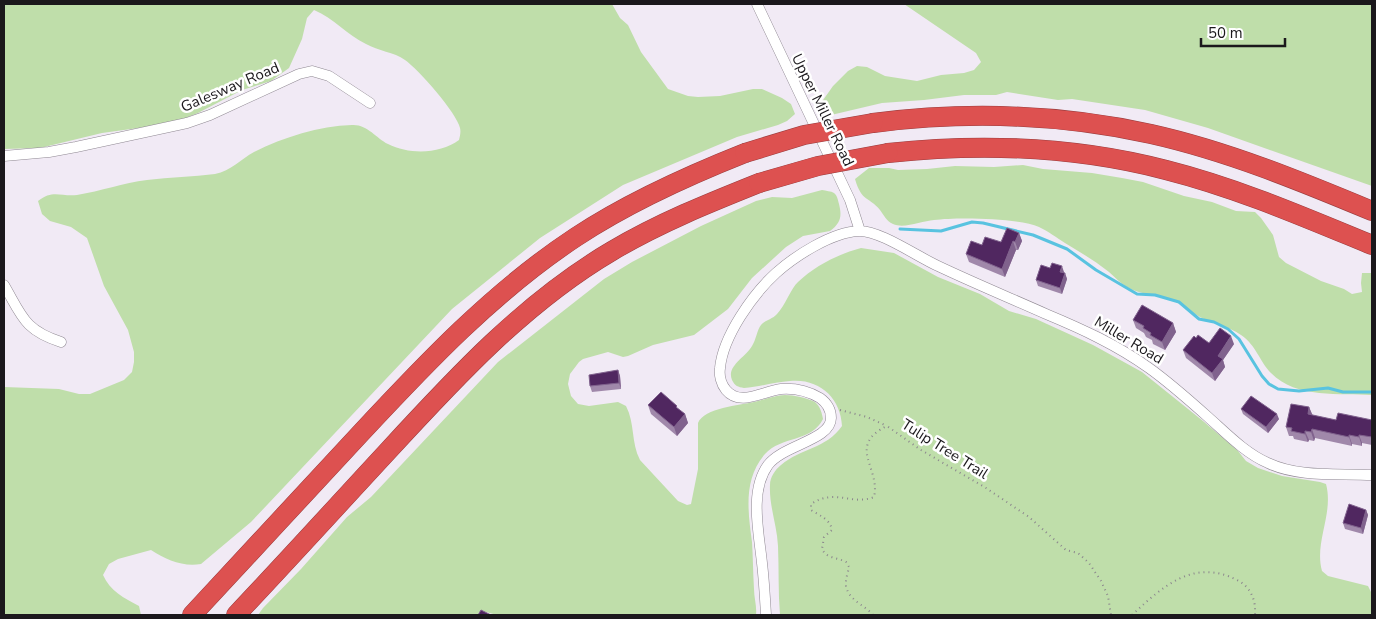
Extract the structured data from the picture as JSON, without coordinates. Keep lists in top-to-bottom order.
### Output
{
  "streets": {
    "street": ["Galesway Road", "Upper Miller Road", "Miller Road"],
    "path": ["Tulip Tree Trail"]
  },
  "crossings": [
    ["Upper Miller Road", "Miller Road"]
  ],
  "scale_bar": "50 m"
}
